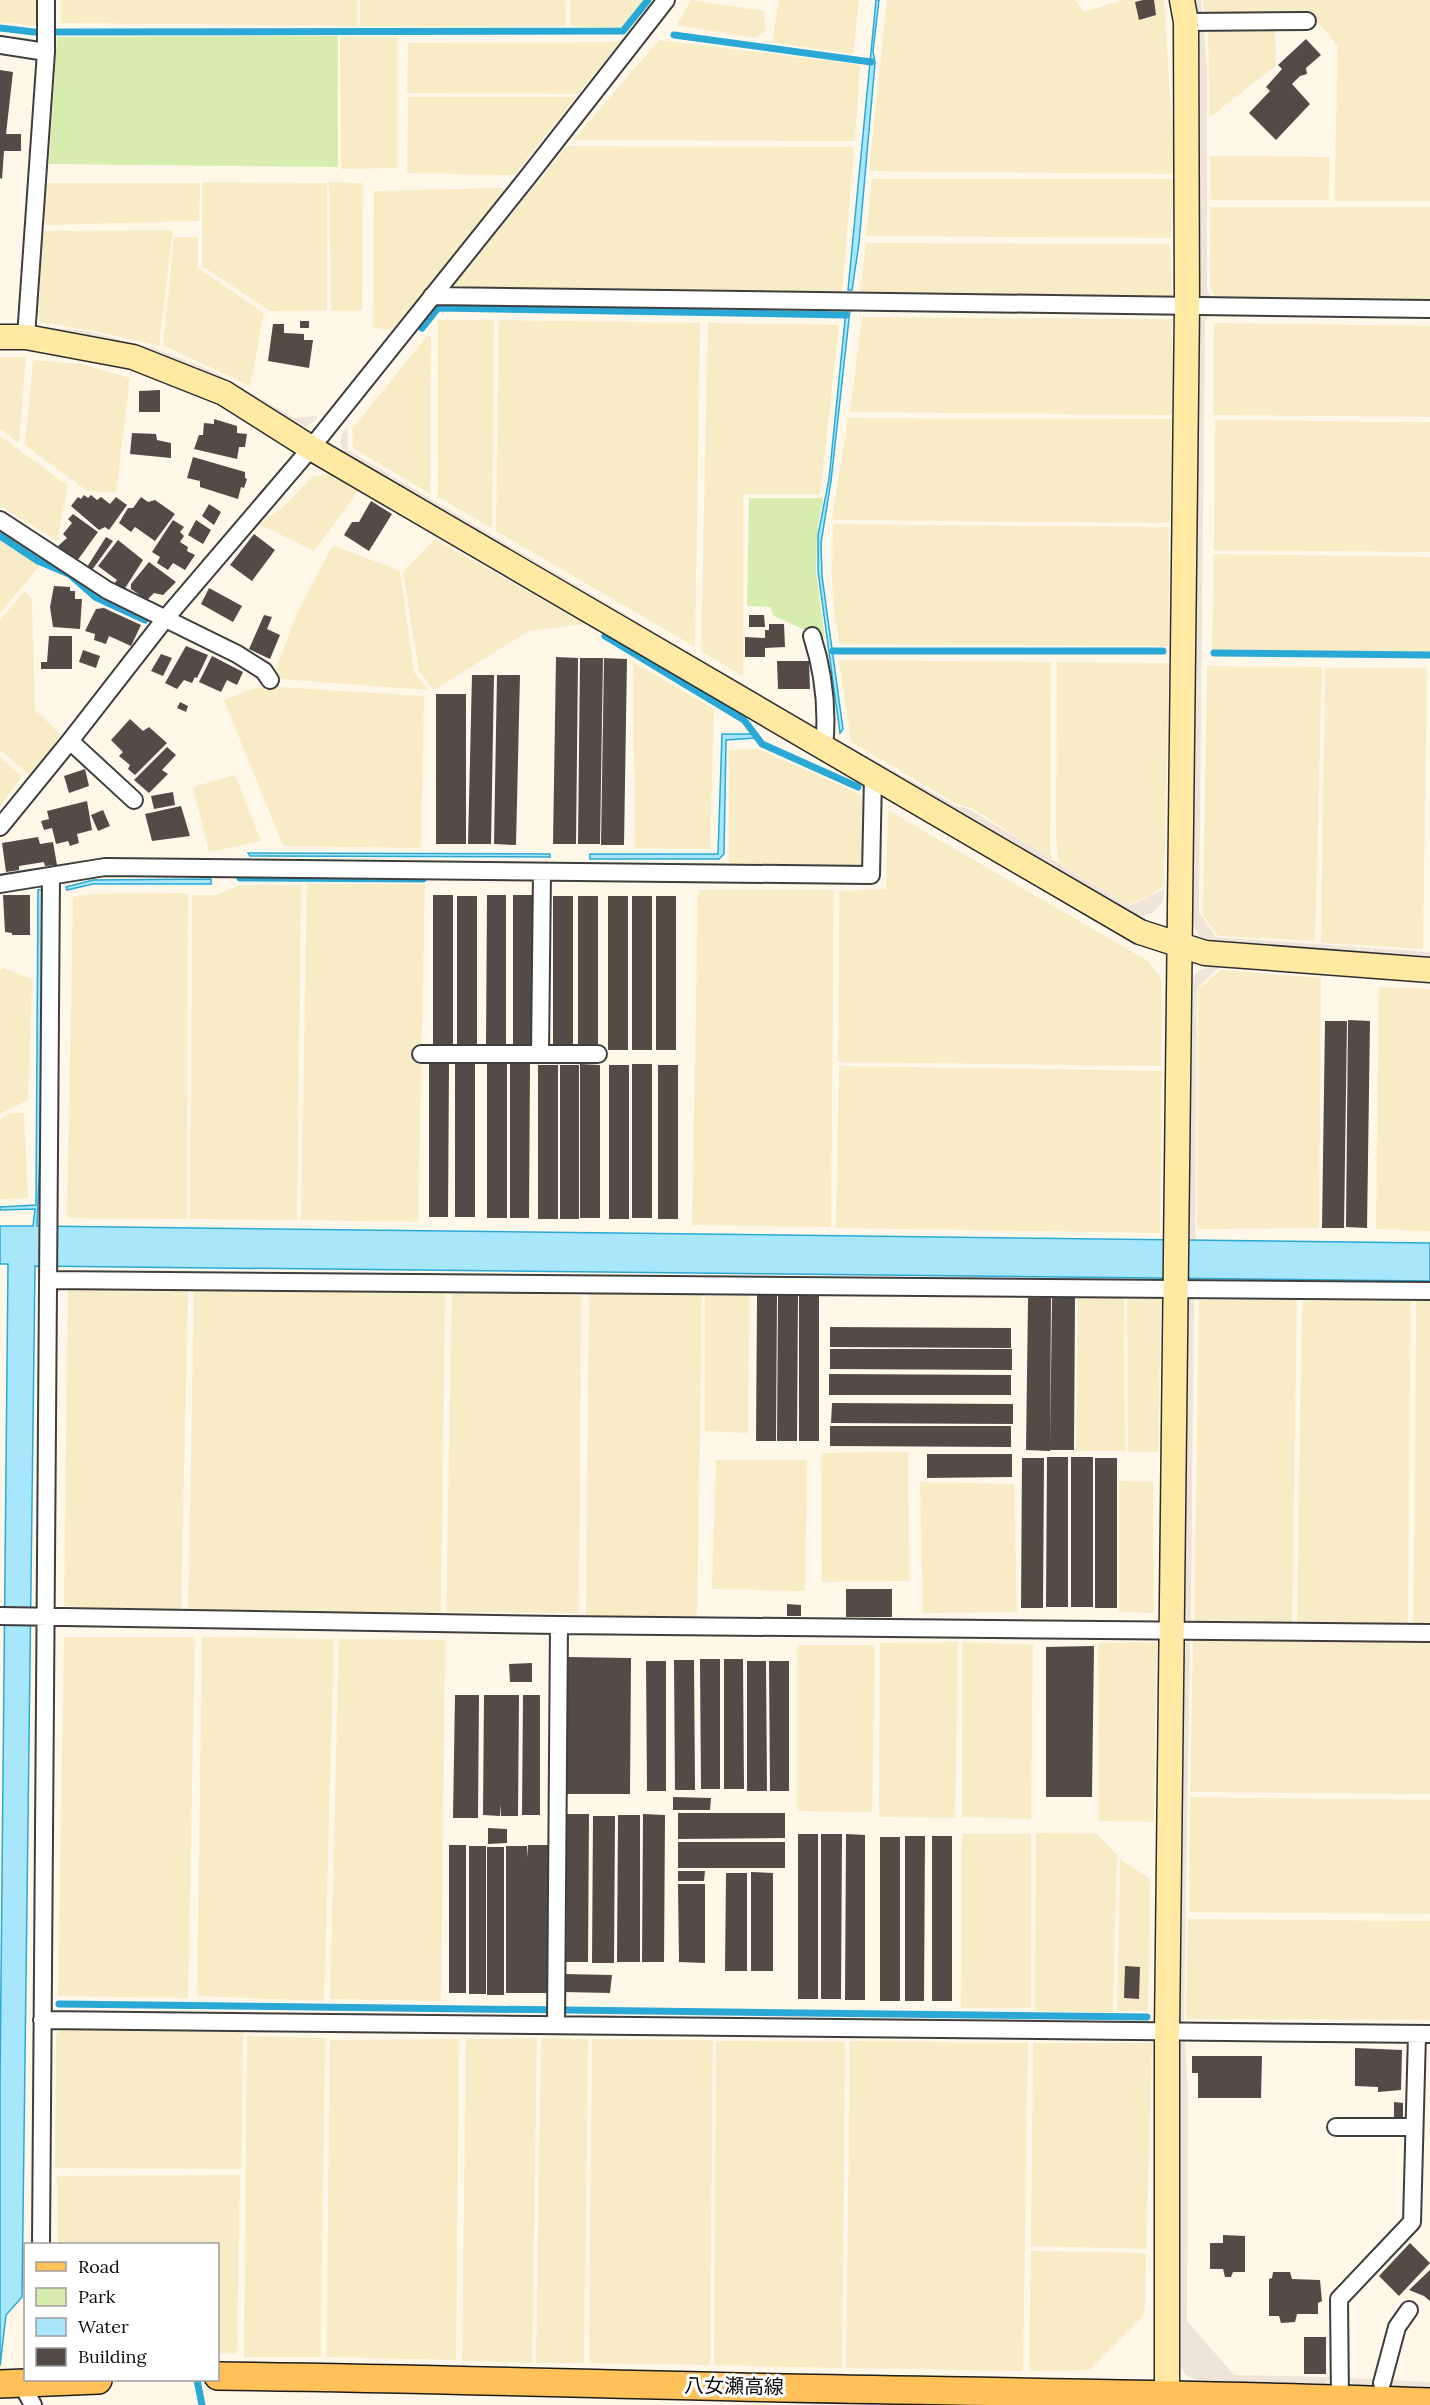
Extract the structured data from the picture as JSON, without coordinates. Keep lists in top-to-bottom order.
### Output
{
  "streets": {
    "main road": ["八女瀬高線"]
  },
  "legend": [
    "Road",
    "Park",
    "Water",
    "Building"
  ]
}
